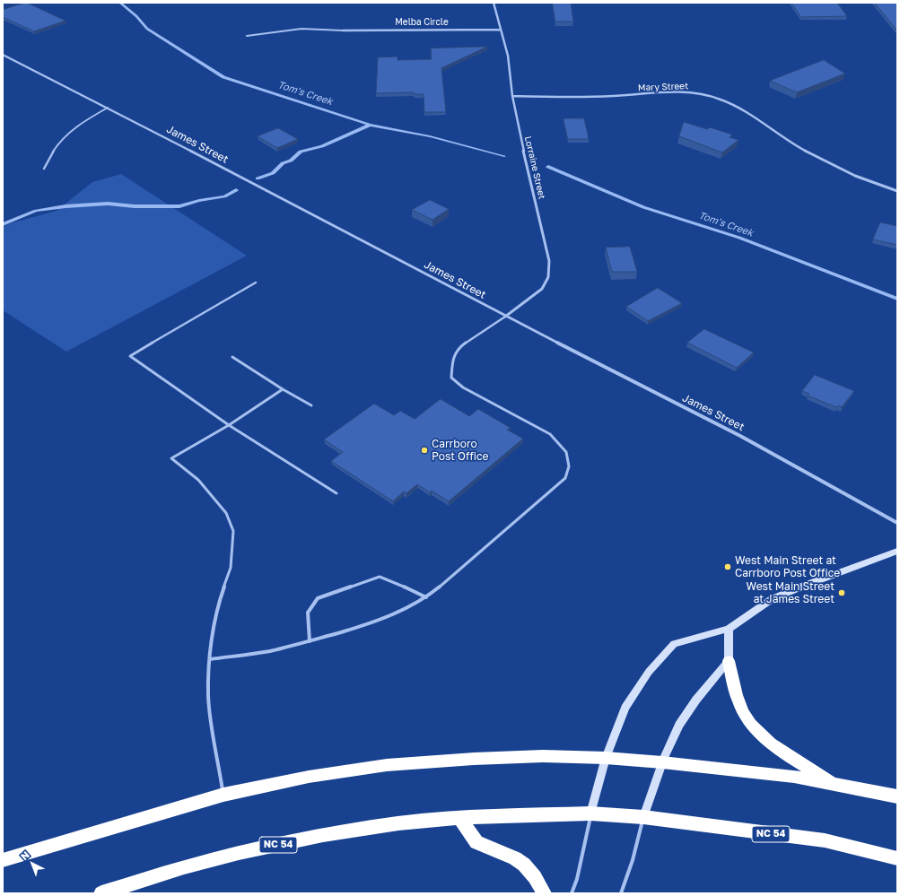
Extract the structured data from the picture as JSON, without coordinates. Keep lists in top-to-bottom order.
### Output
{
  "streets": {
    "highway": ["NC 54"],
    "street": [
      "Melba Circle",
      "Mary Street",
      "James Street",
      "Lorraine Street"
    ]
  },
  "crossings": [
    ["Melba Circle", "Lorraine Street"],
    ["Mary Street", "Lorraine Street"],
    ["James Street", "Lorraine Street"]
  ],
  "water": ["Tom's Creek"],
  "places": ["Carrboro Post Office", "West Main Street at Carrboro Post Office", "West Main Street at James Street"],
  "north": "top left"
}
